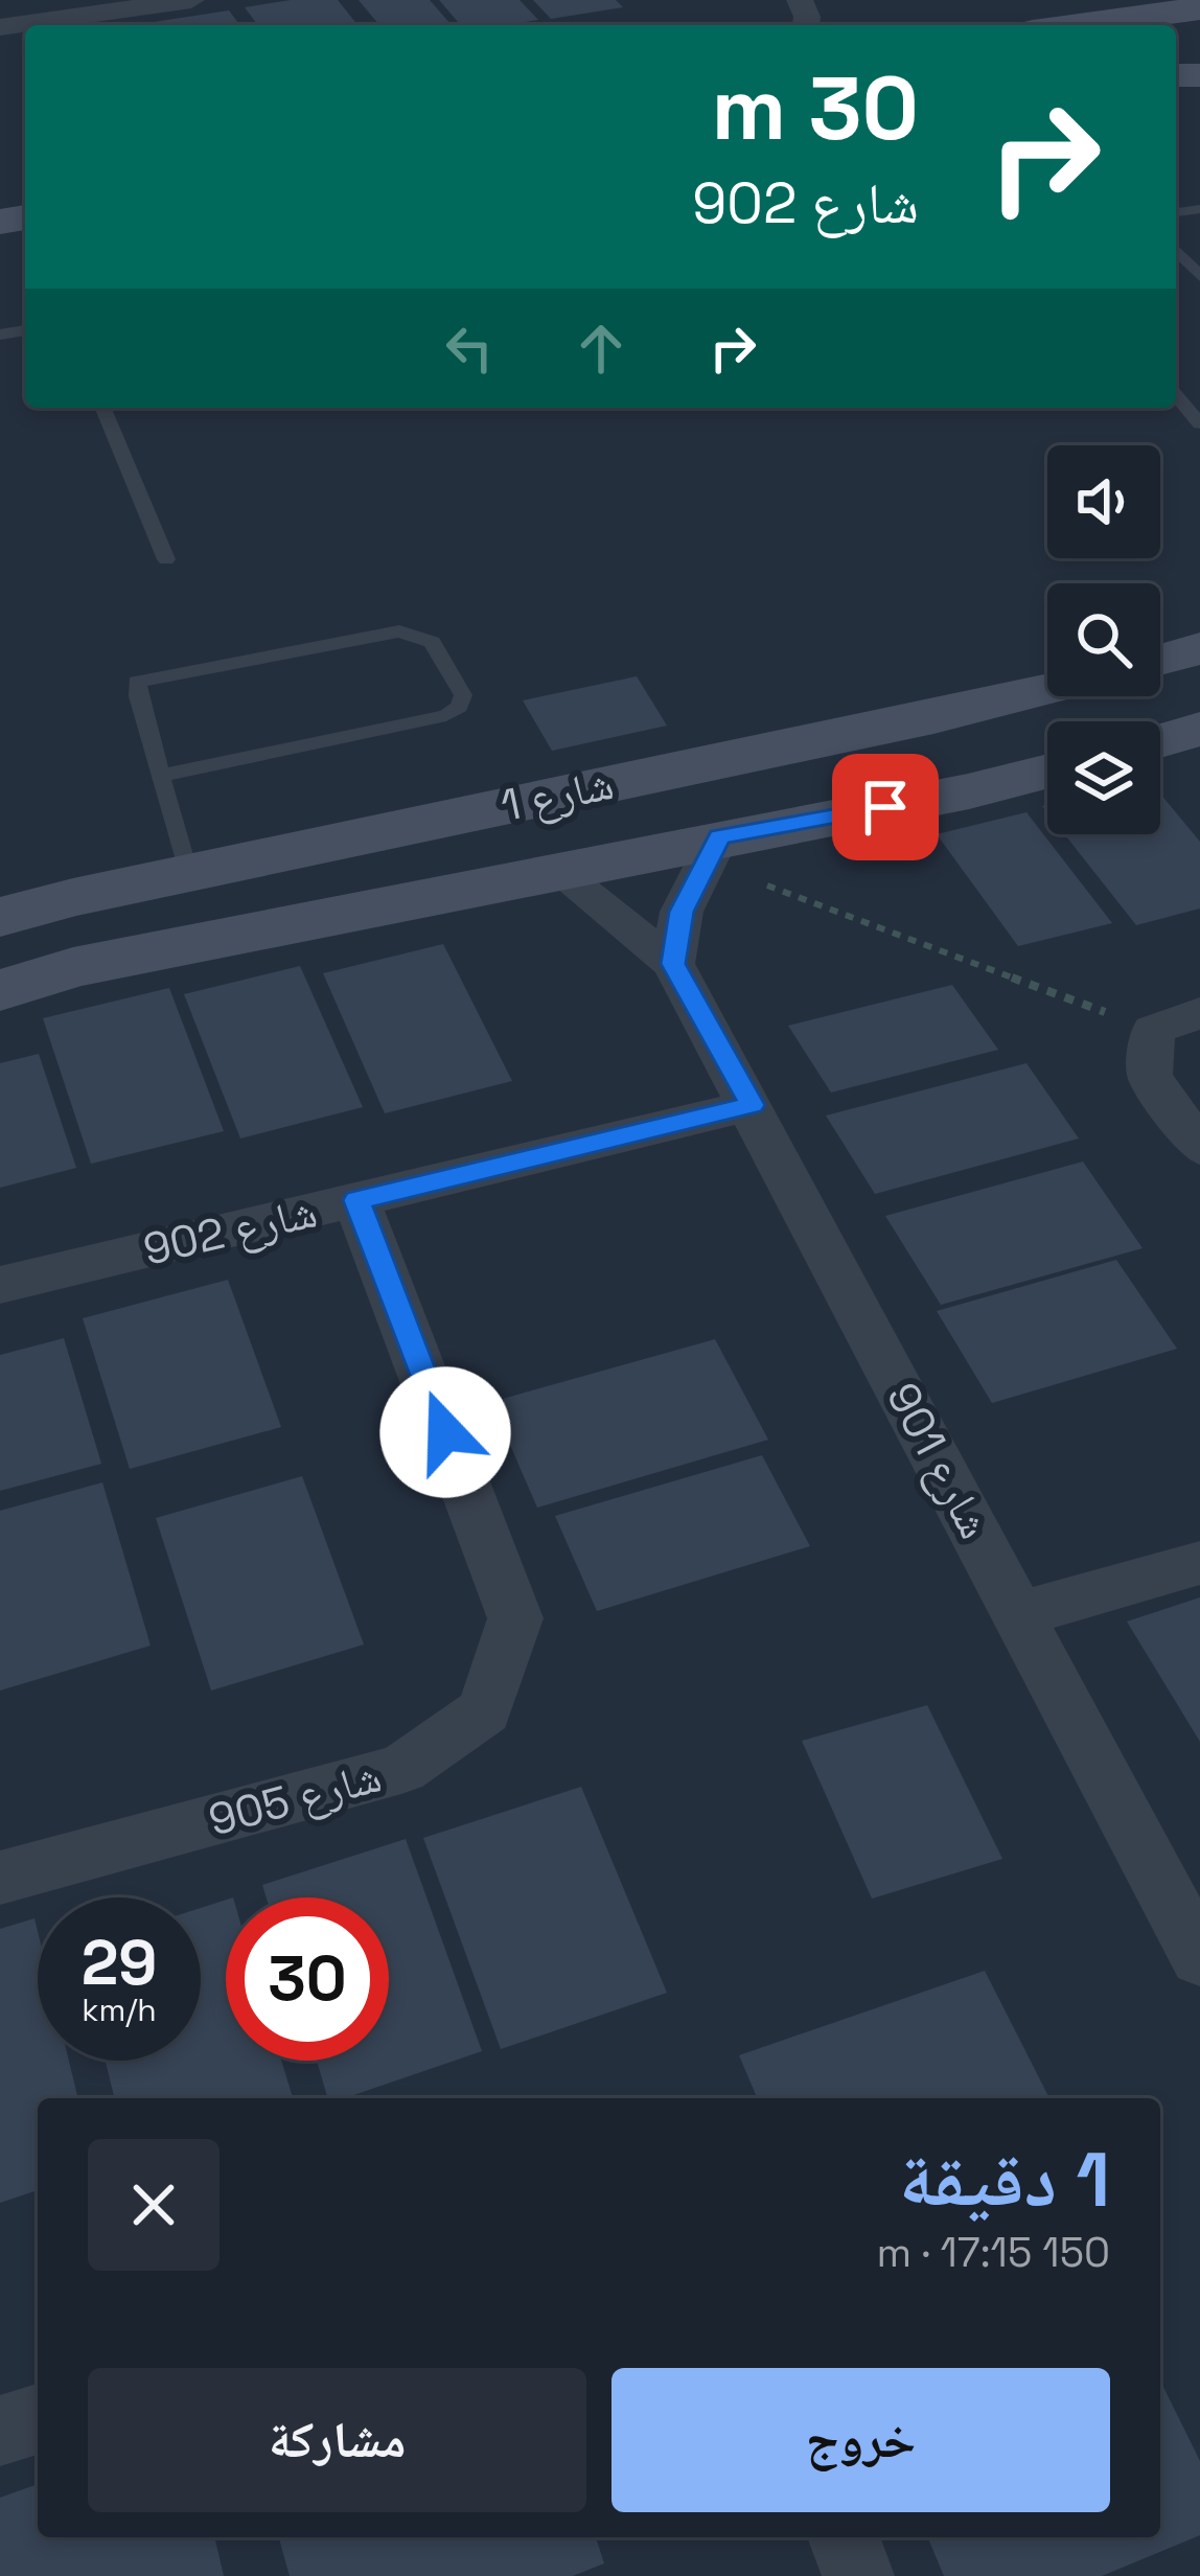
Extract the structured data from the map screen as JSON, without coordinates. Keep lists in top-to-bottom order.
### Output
{
  "streets": {
    "street": [
      "شارع 1",
      "شارع 902",
      "شارع 901",
      "شارع 905"
    ]
  },
  "crossings": [
    ["شارع 1", "شارع 901"],
    ["شارع 902", "شارع 901"],
    ["شارع 902", "شارع 905"]
  ],
  "page": {
    "turn": ["30 m", "شارع 902"],
    "speed": "29 km/h",
    "limit": "30",
    "heading": ["1 دقيقة", "150 m · 17:15"],
    "buttons": ["خروج", "مشاركة"]
  }
}
